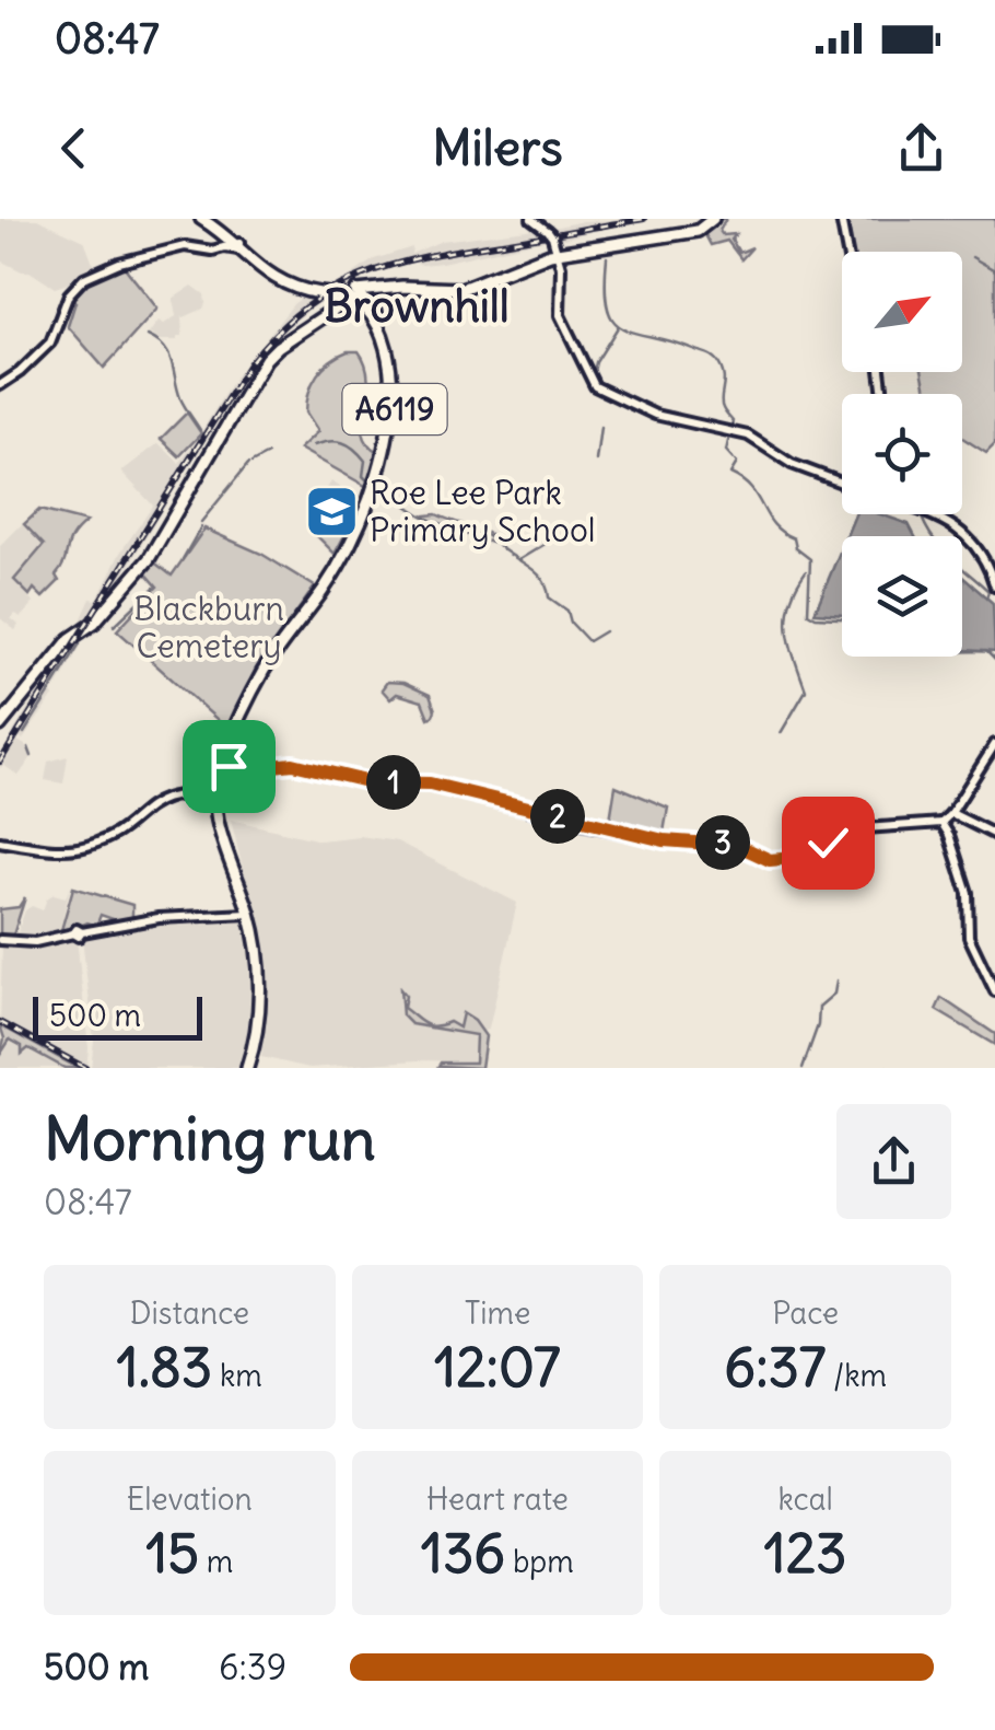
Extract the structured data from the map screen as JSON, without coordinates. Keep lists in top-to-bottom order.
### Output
{
  "streets": {
    "highway": ["A6119"]
  },
  "districts": ["Brownhill"],
  "parks": ["Blackburn Cemetery"],
  "places": {
    "school or university": ["Roe Lee Park Primary School"]
  },
  "scale_bar": "500 m",
  "north": "top right",
  "page": {
    "status": "08:47",
    "header": "Milers",
    "pins": ["1", "2", "3"],
    "scale": "500 m",
    "heading": ["Morning run", "08:47"],
    "stats": [
      ["Distance", "1.83 km"],
      ["Time", "12:07"],
      ["Pace", "6:37 /km"],
      ["Elevation", "15 m"],
      ["Heart rate", "136 bpm"],
      ["kcal", "123"]
    ],
    "list": [
      {
        "name": "500 m",
        "note": "6:39"
      }
    ]
  }
}
